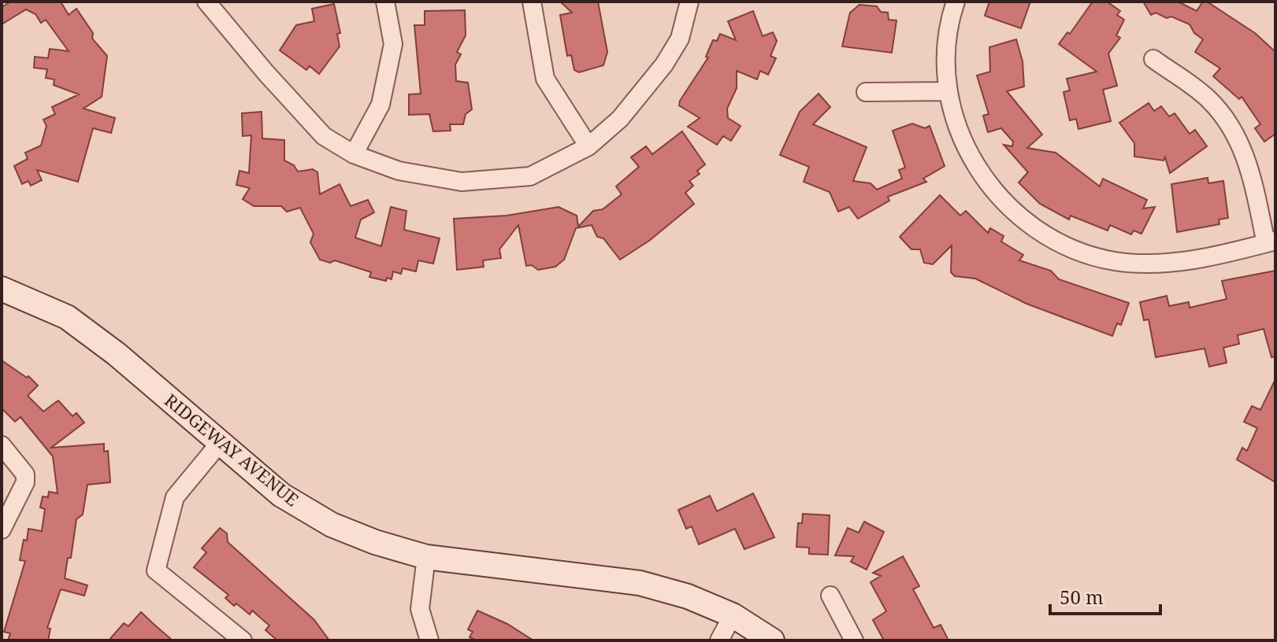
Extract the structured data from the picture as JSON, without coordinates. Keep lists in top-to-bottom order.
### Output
{
  "streets": {
    "street": ["RIDGEWAY AVENUE"]
  },
  "scale_bar": "50 m"
}
